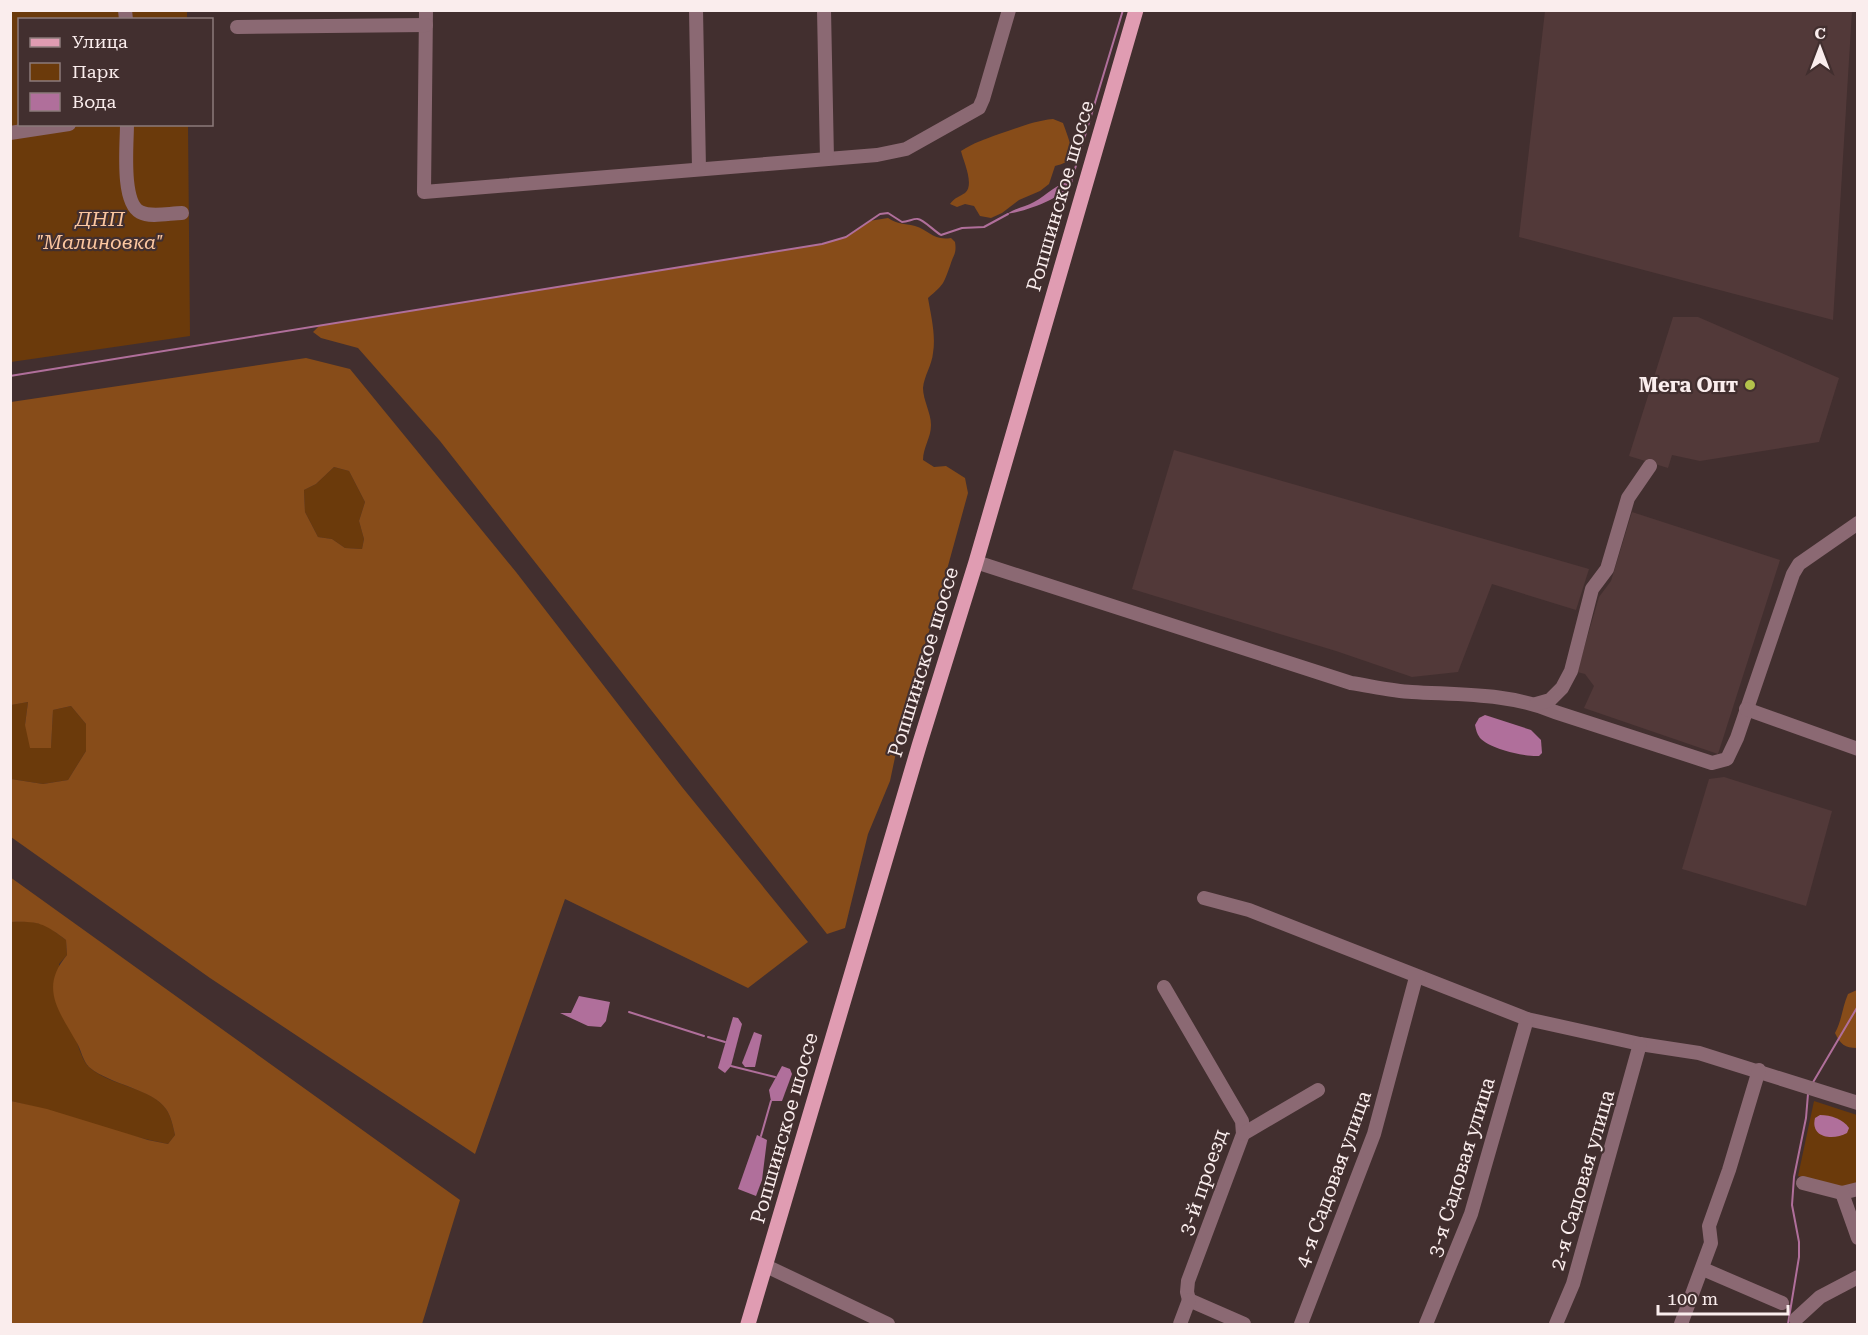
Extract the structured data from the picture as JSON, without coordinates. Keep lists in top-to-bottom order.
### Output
{
  "streets": {
    "main road": ["Ропшинское шоссе"],
    "street": [
      "3-я Садовая улица",
      "4-я Садовая улица",
      "2-я Садовая улица",
      "3-й проезд"
    ]
  },
  "parks": ["ДНП \"Малиновка\""],
  "places": ["Мега Опт"],
  "legend": ["Улица", "Парк", "Вода"],
  "scale_bar": "100 m",
  "north": "top"
}
